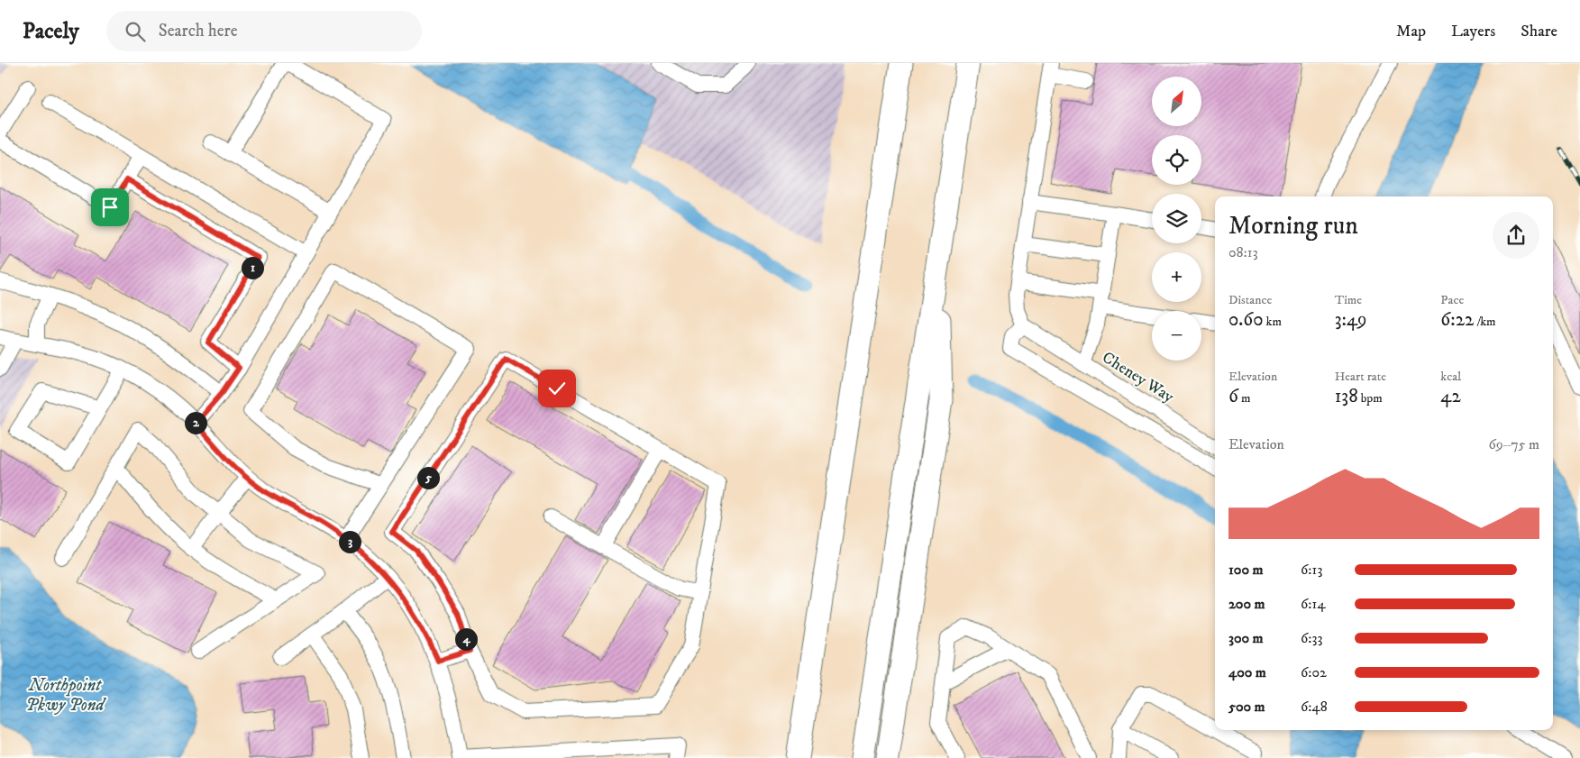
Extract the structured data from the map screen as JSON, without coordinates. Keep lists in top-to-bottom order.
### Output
{
  "streets": {
    "street": ["Cheney Way"]
  },
  "water": ["Northpoint Pkwy Pond"],
  "north": "top right",
  "page": {
    "header": "Pacely",
    "search": "Search here",
    "nav": ["Map", "Layers", "Share"],
    "map_buttons": ["+", "−"],
    "heading": ["Morning run", "08:13"],
    "pins": [
      "1",
      "2",
      "5",
      "3",
      "4"
    ],
    "stats": [
      ["Distance", "0.60 km"],
      ["Time", "3:49"],
      ["Pace", "6:22 /km"],
      ["Elevation", "6 m"],
      ["Heart rate", "138 bpm"],
      ["kcal", "42"]
    ],
    "chart": ["Elevation", "69–75 m"],
    "list": [
      {
        "name": "100 m",
        "note": "6:13"
      },
      {
        "name": "200 m",
        "note": "6:14"
      },
      {
        "name": "300 m",
        "note": "6:33"
      },
      {
        "name": "400 m",
        "note": "6:02"
      },
      {
        "name": "500 m",
        "note": "6:48"
      }
    ]
  }
}
